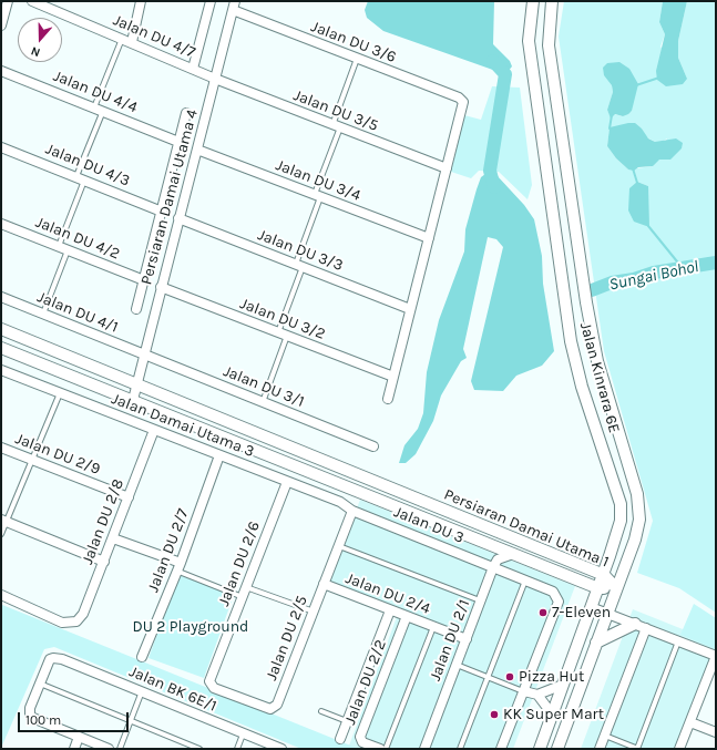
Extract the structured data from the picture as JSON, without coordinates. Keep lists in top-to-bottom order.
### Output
{
  "streets": {
    "street": [
      "Jalan DU 4/7",
      "Jalan DU 3/6",
      "Jalan DU 4/4",
      "Jalan DU 3/5",
      "Jalan DU 4/3",
      "Jalan DU 3/4",
      "Persiaran Damai Utama 4",
      "Jalan DU 4/2",
      "Jalan DU 3/3",
      "Jalan DU 4/1",
      "Jalan DU 3/2",
      "Jalan Kinrara 6E",
      "Jalan DU 3/1",
      "Jalan Damai Utama 3",
      "Jalan DU 2/9",
      "Jalan DU 2/8",
      "Jalan DU 3",
      "Persiaran Damai Utama 1",
      "Jalan DU 2/7",
      "Jalan DU 2/6",
      "Jalan DU 2/4",
      "Jalan DU 2/5",
      "Jalan DU 2/1",
      "Jalan DU 2/2",
      "Jalan BK 6E/1"
    ]
  },
  "crossings": [
    ["Jalan DU 4/7", "Jalan DU 3/5"],
    ["Jalan DU 4/7", "Persiaran Damai Utama 4"],
    ["Jalan DU 3/6", "Jalan DU 3/5"],
    ["Jalan DU 3/6", "Persiaran Damai Utama 4"],
    ["Jalan DU 3/5", "Persiaran Damai Utama 4"],
    ["Jalan DU 3/4", "Persiaran Damai Utama 4"],
    ["Persiaran Damai Utama 4", "Jalan DU 3/3"],
    ["Persiaran Damai Utama 4", "Jalan DU 4/1"],
    ["Persiaran Damai Utama 4", "Jalan DU 3/2"],
    ["Persiaran Damai Utama 4", "Jalan DU 3/1"],
    ["Persiaran Damai Utama 4", "Persiaran Damai Utama 1"],
    ["Jalan DU 4/1", "Jalan DU 3/1"],
    ["Jalan Kinrara 6E", "Persiaran Damai Utama 1"],
    ["Jalan Damai Utama 3", "Jalan DU 2/8"],
    ["Jalan Damai Utama 3", "Jalan DU 3"],
    ["Jalan Damai Utama 3", "Jalan DU 2/7"],
    ["Jalan Damai Utama 3", "Jalan DU 2/6"],
    ["Jalan Damai Utama 3", "Jalan DU 2/5"],
    ["Jalan DU 2/9", "Jalan DU 2/8"],
    ["Jalan DU 3", "Jalan DU 2/5"],
    ["Jalan DU 3", "Jalan DU 2/1"],
    ["Jalan DU 2/6", "Jalan DU 2/5"],
    ["Jalan DU 2/4", "Jalan DU 2/5"],
    ["Jalan DU 2/4", "Jalan DU 2/1"],
    ["Jalan DU 2/4", "Jalan DU 2/2"]
  ],
  "water": ["Sungai Bohol"],
  "parks": ["DU 2 Playground"],
  "places": ["7-Eleven", "Pizza Hut", "KK Super Mart"],
  "scale_bar": "100 m",
  "north": "bottom"
}
